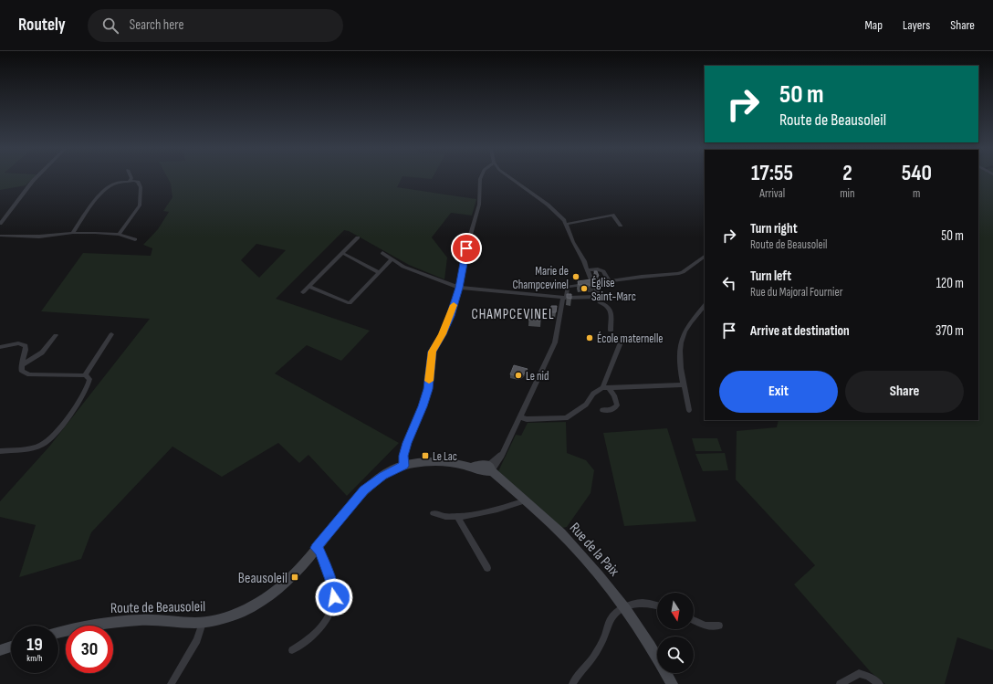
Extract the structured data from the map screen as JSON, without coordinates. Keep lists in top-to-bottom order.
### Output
{
  "streets": {
    "main road": ["Rue de la Paix", "Route de Beausoleil"]
  },
  "crossings": [
    ["Rue de la Paix", "Route de Beausoleil"]
  ],
  "districts": ["CHAMPCEVINEL"],
  "places": {
    "other": [
      "Marie de Champcevinel",
      "Église Saint-Marc",
      "École maternelle",
      "Le nid"
    ],
    "transit": ["Le Lac", "Beausoleil"]
  },
  "north": "bottom",
  "page": {
    "header": "Routely",
    "search": "Search here",
    "nav": ["Map", "Layers", "Share"],
    "turn": ["50 m", "Route de Beausoleil"],
    "eta": [
      "17:55",
      "Arrival",
      "2",
      "min",
      "540",
      "m"
    ],
    "list": [
      {
        "name": "Turn right",
        "note": "Route de Beausoleil",
        "value": "50 m"
      },
      {
        "name": "Turn left",
        "note": "Rue du Majoral Fournier",
        "value": "120 m"
      },
      {
        "name": "Arrive at destination",
        "value": "370 m"
      }
    ],
    "buttons": ["Exit", "Share"],
    "speed": "19 km/h",
    "limit": "30"
  }
}
